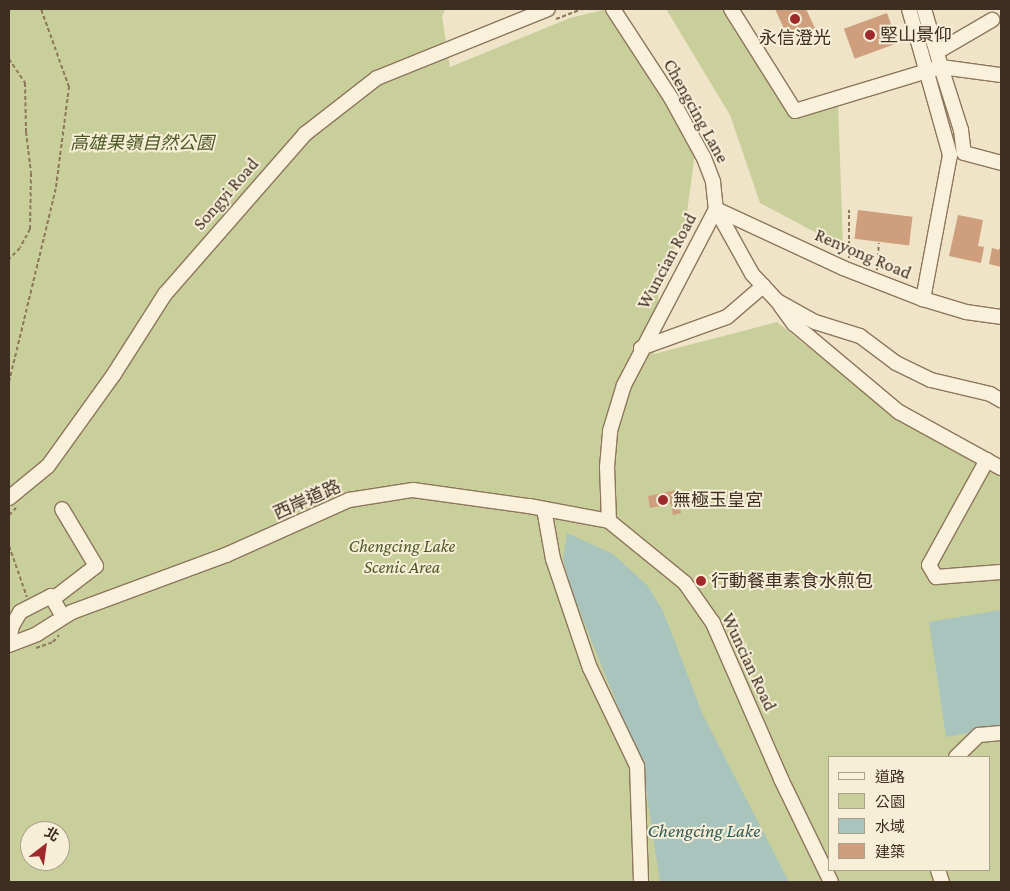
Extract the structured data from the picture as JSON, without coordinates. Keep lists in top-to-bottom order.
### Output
{
  "streets": {
    "street": [
      "Chengcing Lane",
      "Songyi Road",
      "Renyong Road",
      "Wuncian Road",
      "西岸道路"
    ]
  },
  "crossings": [
    ["Chengcing Lane", "Renyong Road"],
    ["Chengcing Lane", "Wuncian Road"],
    ["Renyong Road", "Wuncian Road"],
    ["Wuncian Road", "西岸道路"]
  ],
  "water": ["Chengcing Lake"],
  "parks": ["高雄果嶺自然公園", "Chengcing Lake Scenic Area"],
  "places": [
    "永信澄光",
    "堅山景仰",
    "無極玉皇宮",
    "行動餐車素食水煎包"
  ],
  "legend": [
    "道路",
    "公園",
    "水域",
    "建築"
  ],
  "north": "top right"
}
